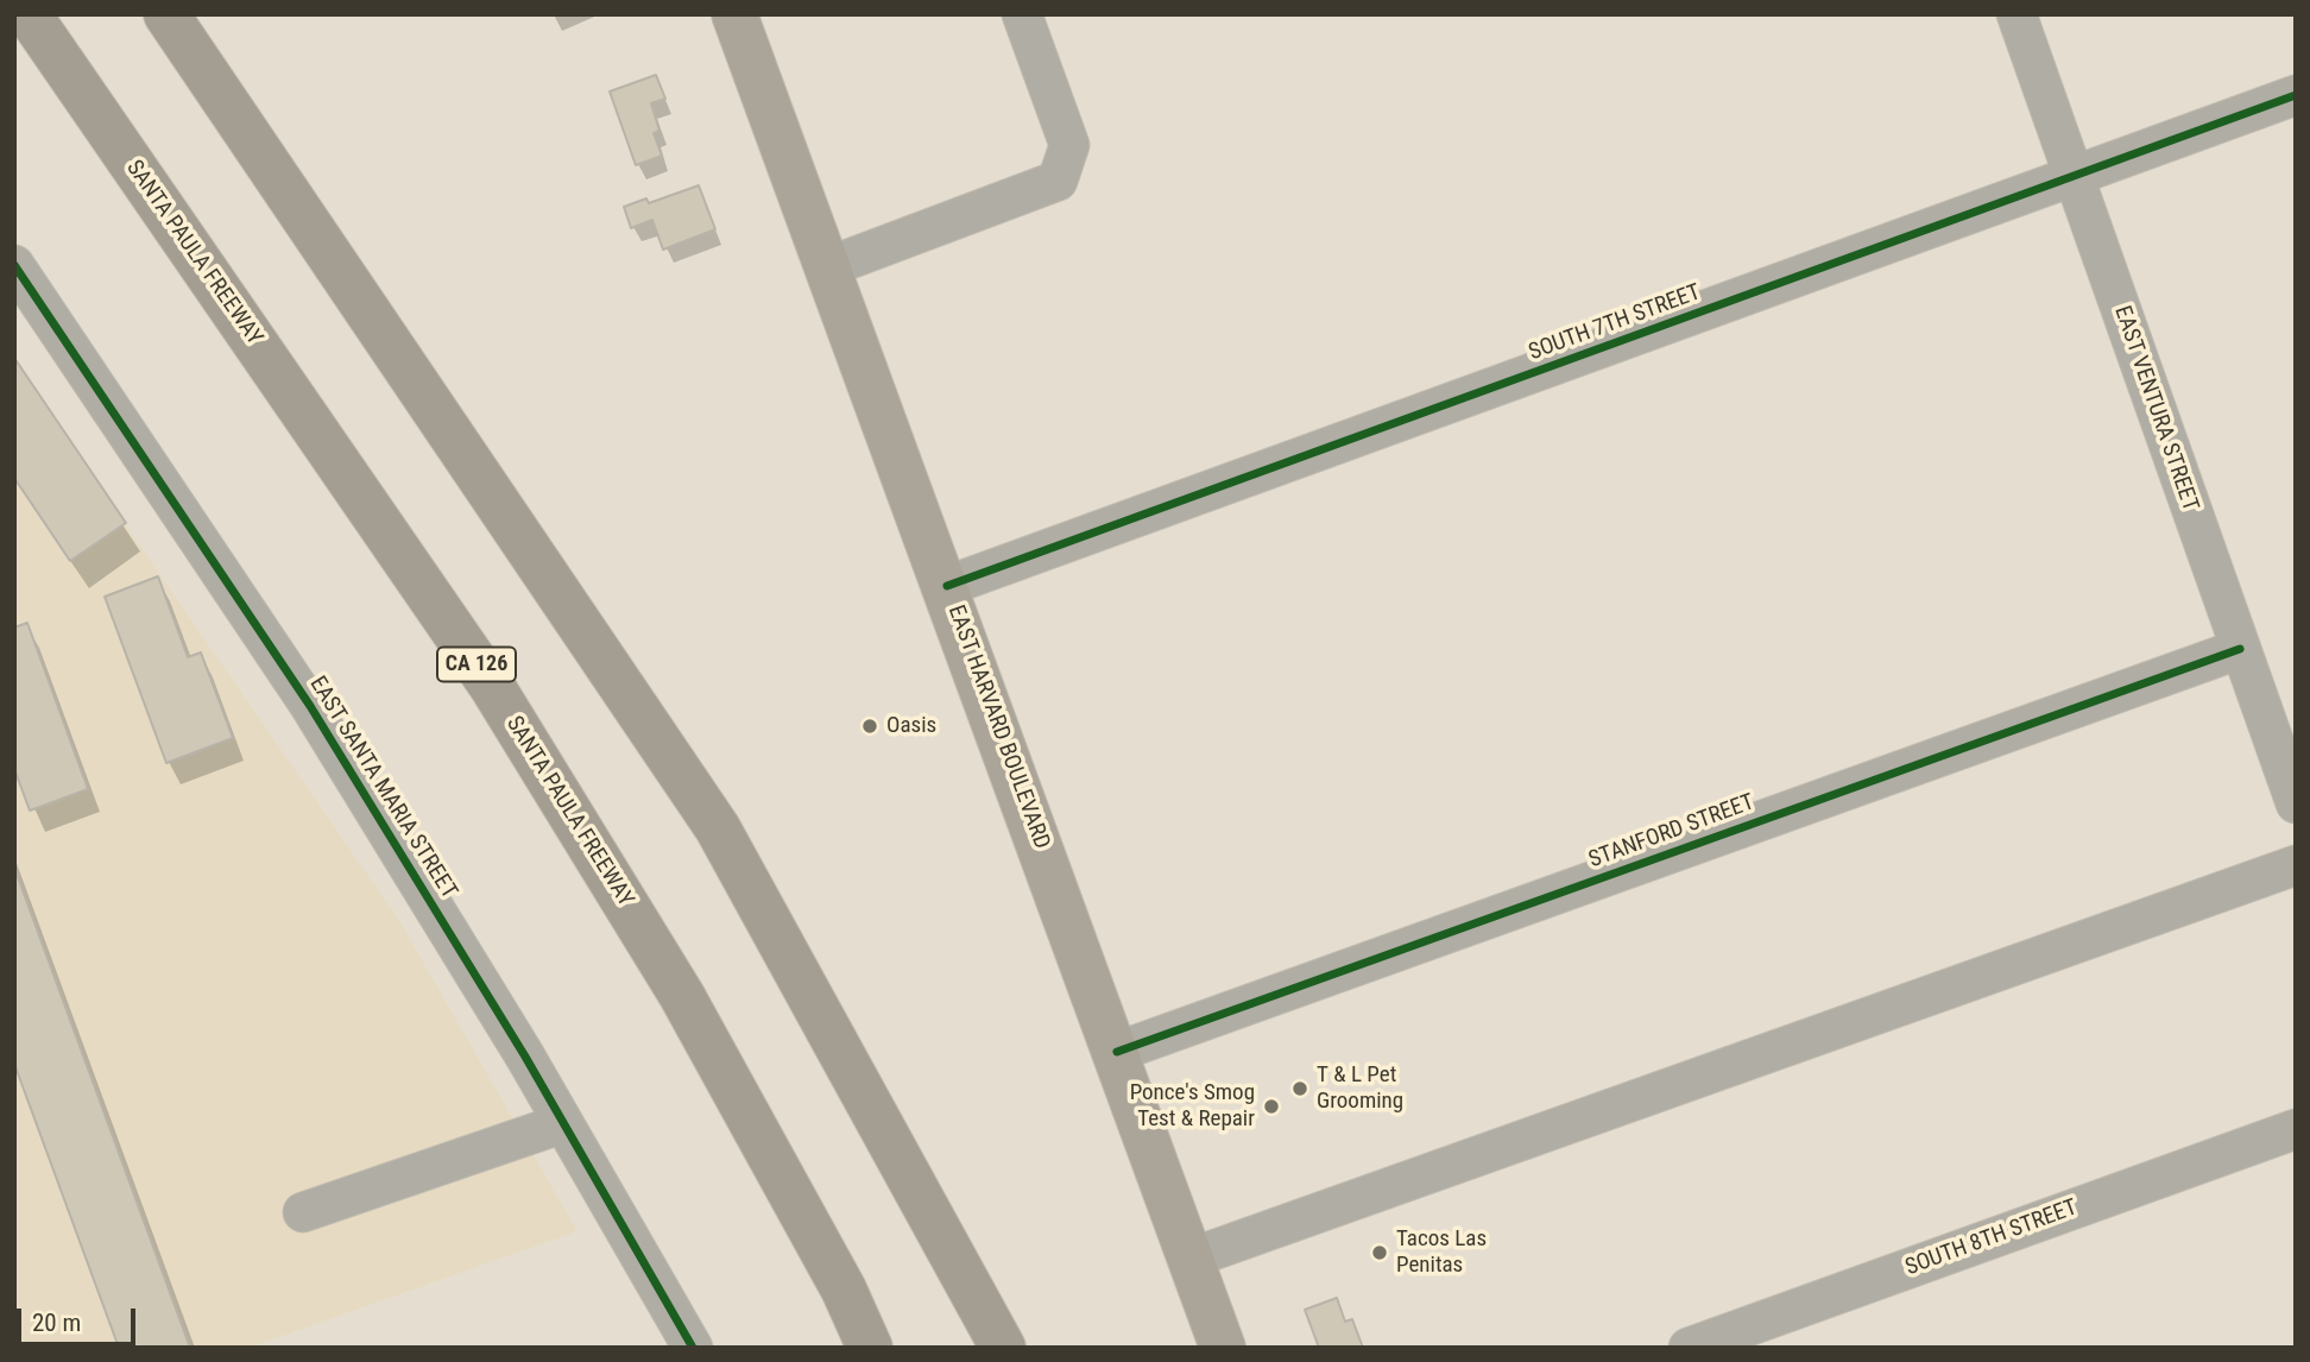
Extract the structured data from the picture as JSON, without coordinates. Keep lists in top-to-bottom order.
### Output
{
  "streets": {
    "highway": ["SANTA PAULA FREEWAY", "CA 126"],
    "main road": ["EAST HARVARD BOULEVARD"],
    "street": [
      "SOUTH 7TH STREET",
      "EAST VENTURA STREET",
      "EAST SANTA MARIA STREET",
      "STANFORD STREET",
      "SOUTH 8TH STREET"
    ]
  },
  "crossings": [
    ["SOUTH 7TH STREET", "EAST VENTURA STREET"],
    ["SOUTH 7TH STREET", "EAST HARVARD BOULEVARD"],
    ["EAST VENTURA STREET", "STANFORD STREET"],
    ["EAST HARVARD BOULEVARD", "STANFORD STREET"]
  ],
  "places": [
    "Oasis",
    "T & L Pet Grooming",
    "Ponce's Smog Test & Repair",
    "Tacos Las Penitas"
  ],
  "scale_bar": "20 m"
}
